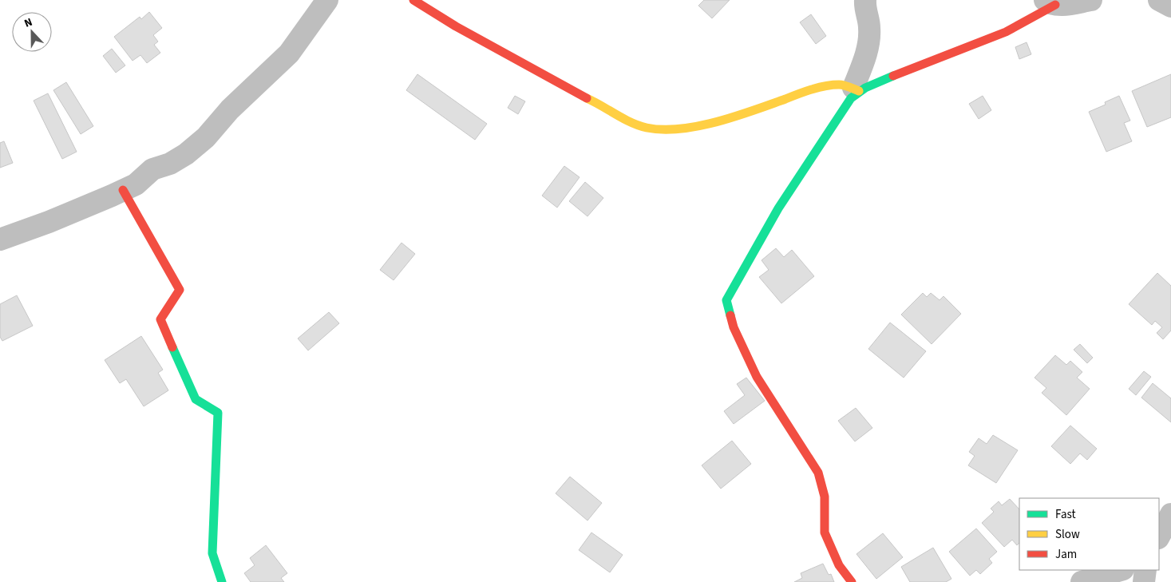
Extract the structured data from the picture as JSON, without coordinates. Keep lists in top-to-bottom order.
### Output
{
  "legend": ["Fast", "Slow", "Jam"],
  "north": "top"
}
